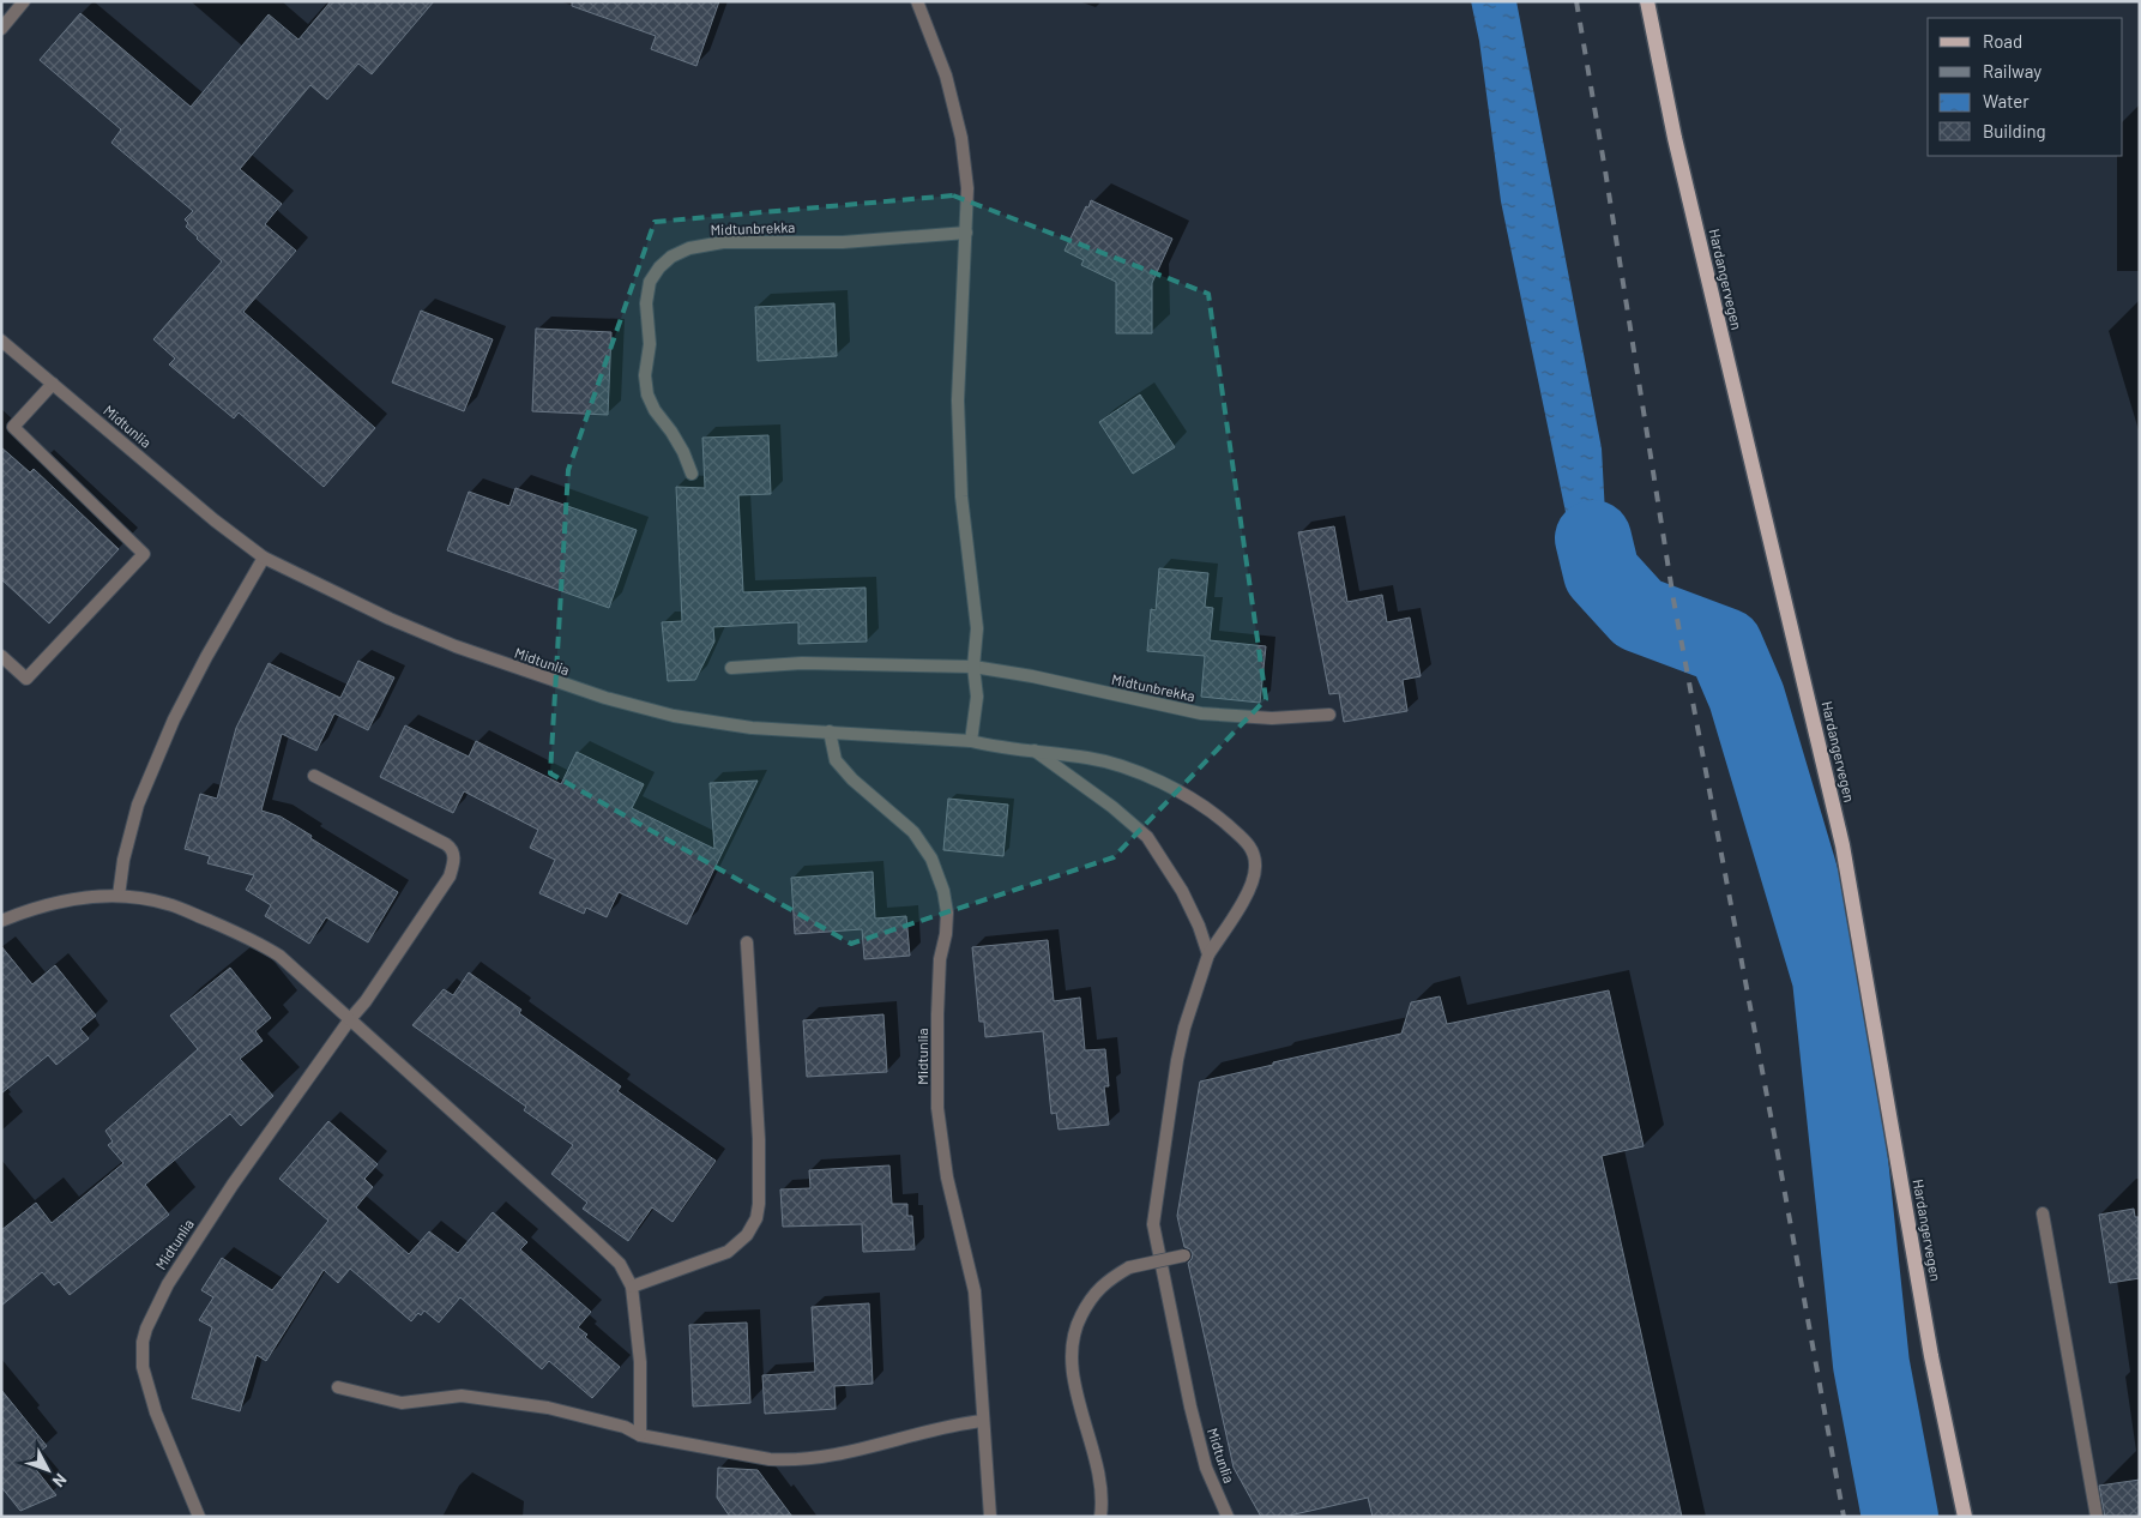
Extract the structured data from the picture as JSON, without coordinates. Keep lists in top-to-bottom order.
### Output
{
  "streets": {
    "main road": ["Hardangervegen"],
    "street": ["Midtunbrekka", "Midtunlia"]
  },
  "legend": [
    "Road",
    "Railway",
    "Water",
    "Building"
  ],
  "north": "bottom right"
}
